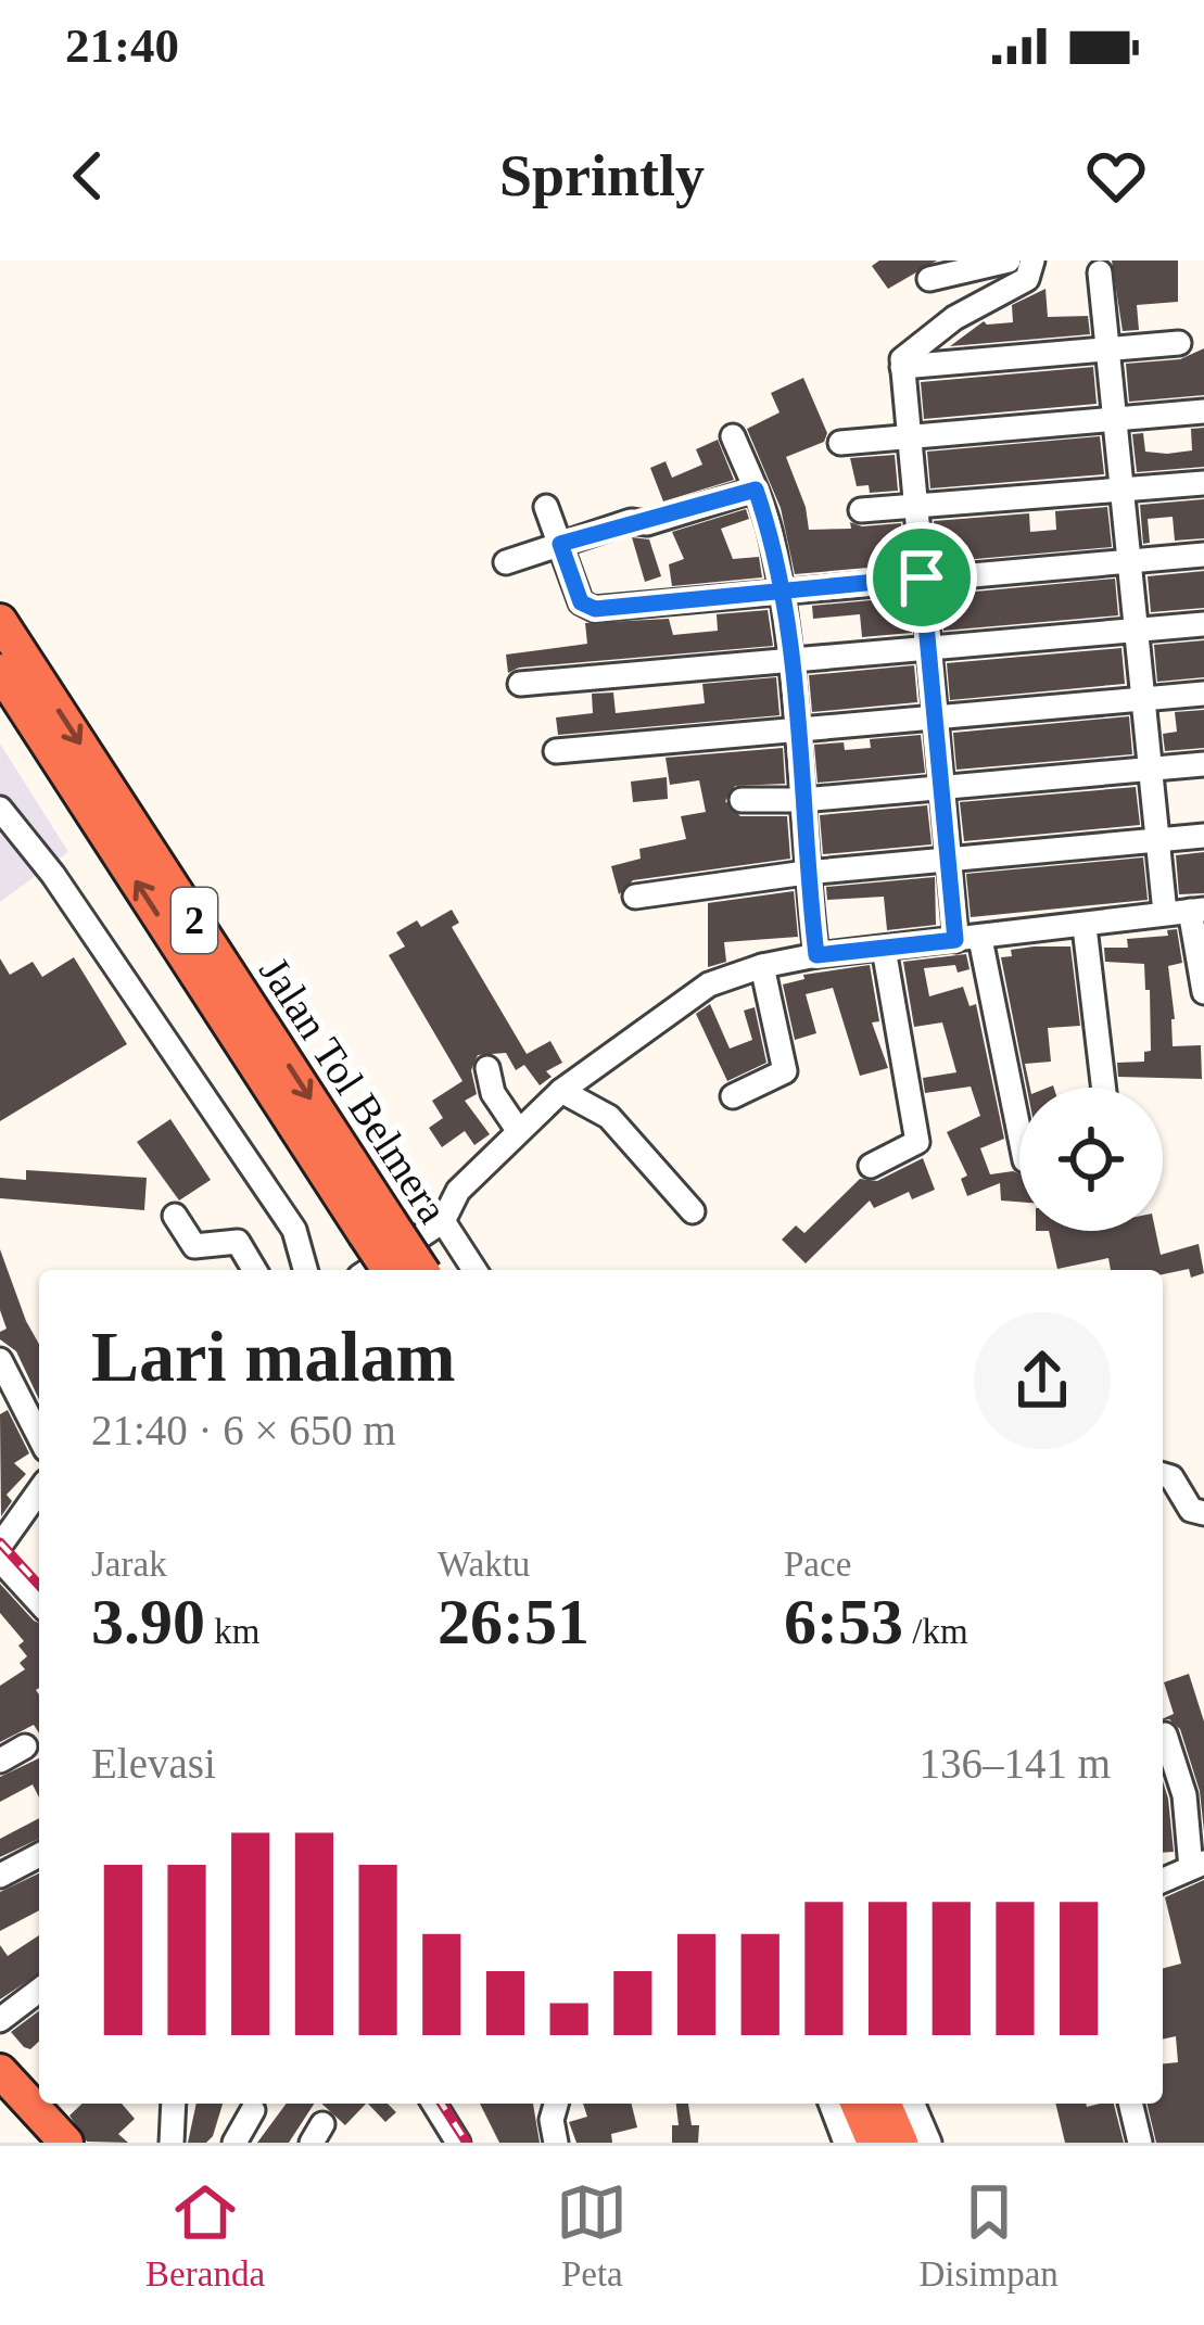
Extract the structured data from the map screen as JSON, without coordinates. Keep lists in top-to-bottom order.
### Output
{
  "streets": {
    "highway": ["2", "Jalan Tol Belmera"]
  },
  "page": {
    "status": "21:40",
    "header": "Sprintly",
    "heading": ["Lari malam", "21:40 · 6 × 650 m"],
    "stats": [
      ["Jarak", "3.90 km"],
      ["Waktu", "26:51"],
      ["Pace", "6:53 /km"]
    ],
    "chart": ["Elevasi", "136–141 m"],
    "tabs": ["Beranda", "Peta", "Disimpan"]
  }
}
